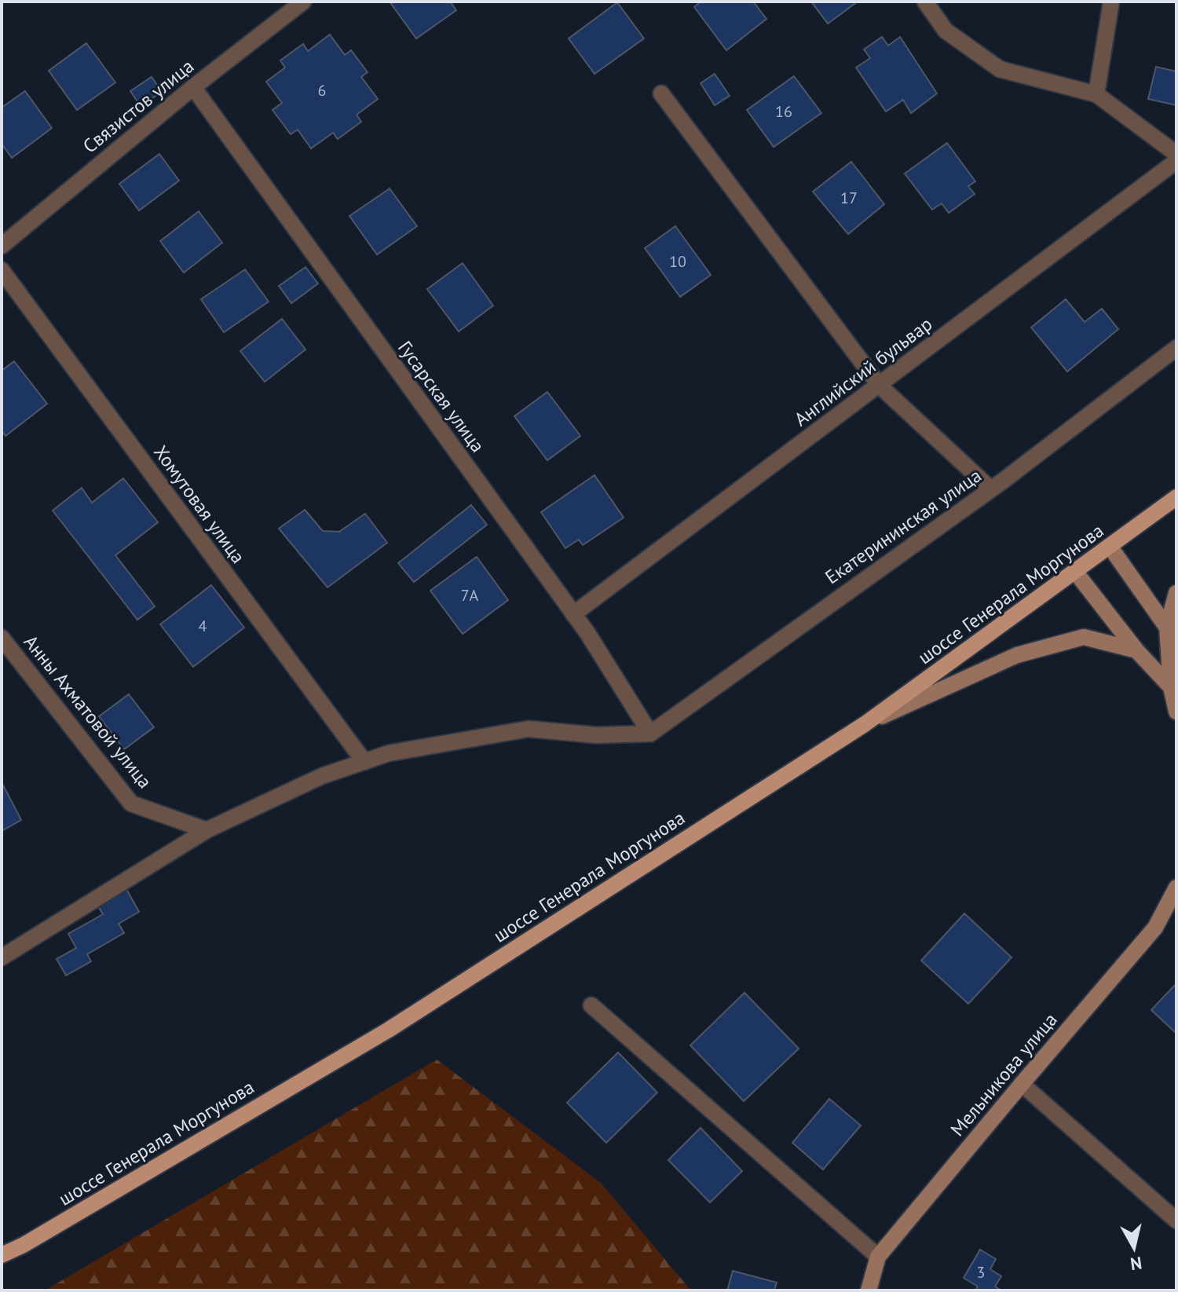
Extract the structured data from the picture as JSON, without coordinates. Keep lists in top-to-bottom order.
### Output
{
  "streets": {
    "main road": ["шоссе Генерала Моргунова"],
    "street": [
      "Связистов улица",
      "Английский бульвар",
      "Гусарская улица",
      "Хомутовая улица",
      "Екатерининская улица",
      "Анны Ахматовой улица",
      "Мельникова улица"
    ]
  },
  "crossings": [
    ["Связистов улица", "Гусарская улица"],
    ["Английский бульвар", "Гусарская улица"],
    ["Гусарская улица", "Екатерининская улица"]
  ],
  "house_numbers": [
    "6",
    "16",
    "17",
    "10",
    "7А",
    "4",
    "3"
  ],
  "north": "bottom"
}
